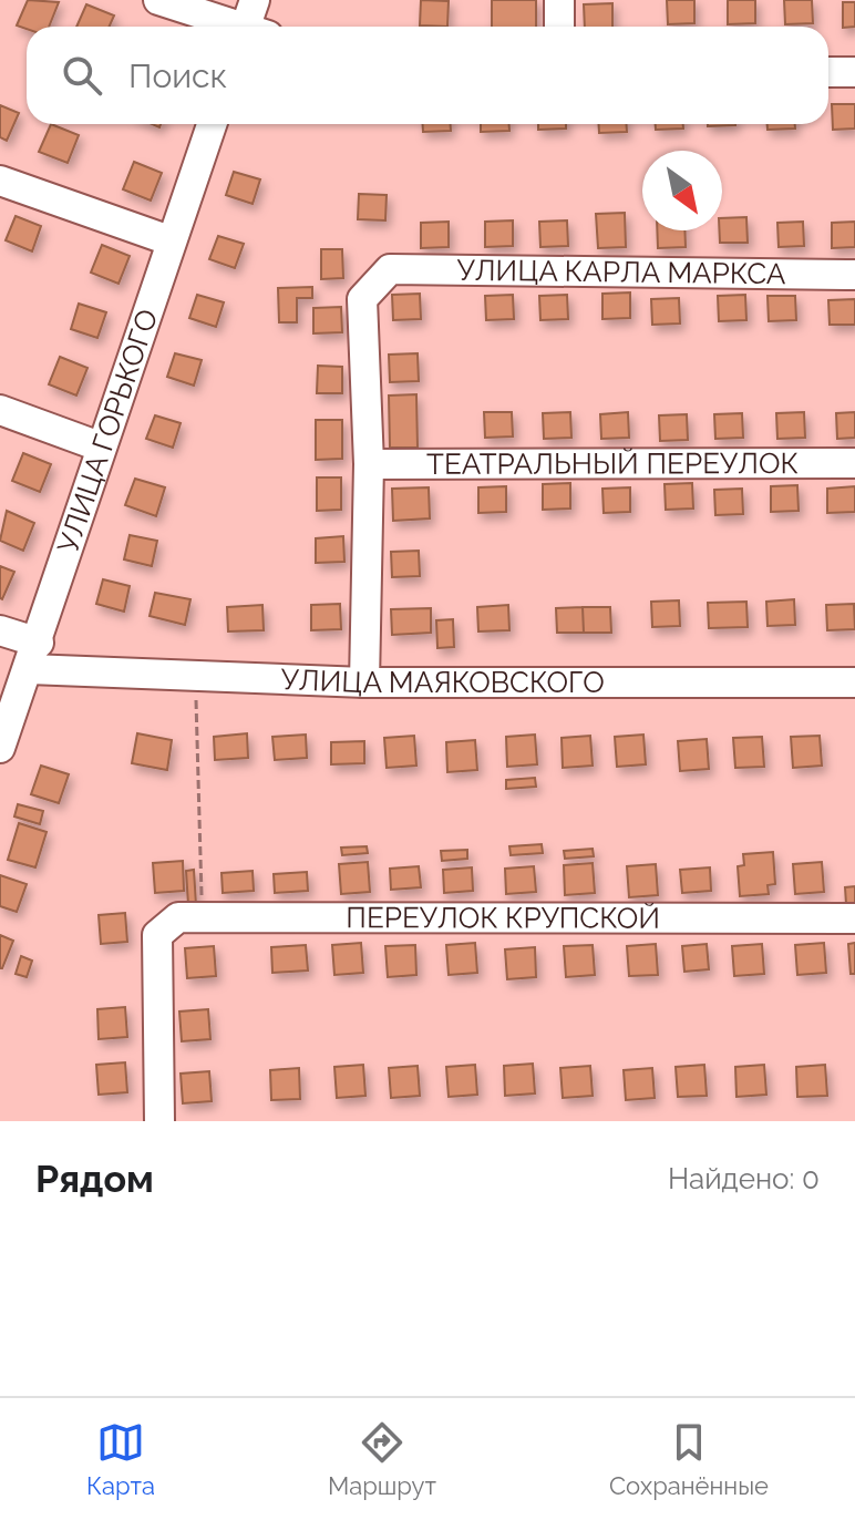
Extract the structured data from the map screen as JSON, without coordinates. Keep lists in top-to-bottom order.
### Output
{
  "streets": {
    "street": [
      "УЛИЦА КАРЛА МАРКСА",
      "УЛИЦА ГОРЬКОГО",
      "ТЕАТРАЛЬНЫЙ ПЕРЕУЛОК",
      "УЛИЦА МАЯКОВСКОГО",
      "ПЕРЕУЛОК КРУПСКОЙ"
    ]
  },
  "crossings": [
    ["УЛИЦА КАРЛА МАРКСА", "ТЕАТРАЛЬНЫЙ ПЕРЕУЛОК"],
    ["УЛИЦА ГОРЬКОГО", "УЛИЦА МАЯКОВСКОГО"]
  ],
  "north": "bottom right",
  "page": {
    "search": "Поиск",
    "heading": ["Рядом", "Найдено: 0"],
    "nav": ["Карта", "Маршрут", "Сохранённые"]
  }
}
